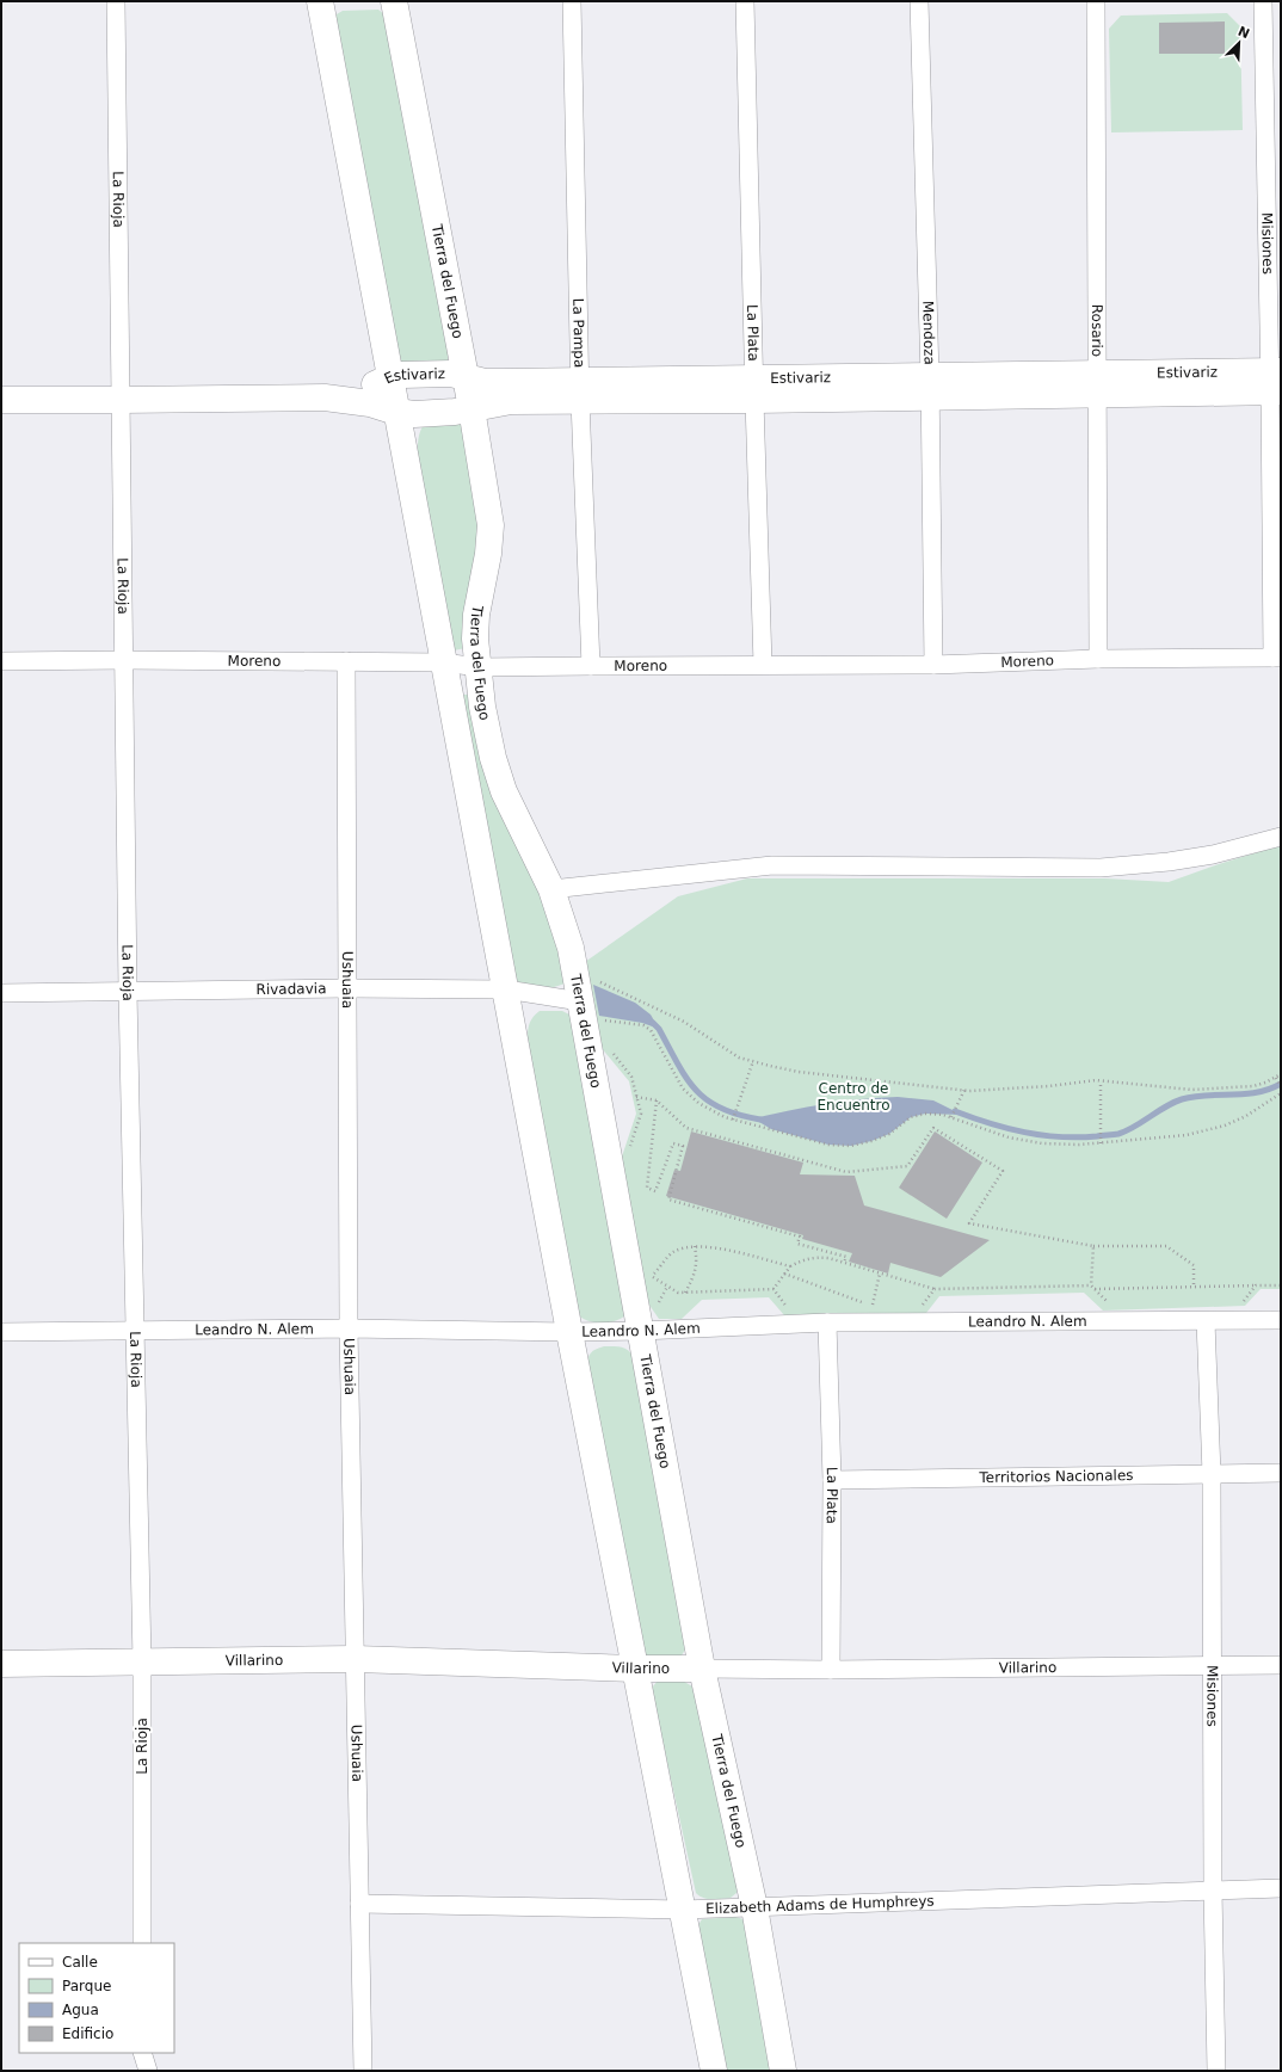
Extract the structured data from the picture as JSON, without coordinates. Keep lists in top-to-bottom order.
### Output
{
  "streets": {
    "street": [
      "La Rioja",
      "Misiones",
      "Tierra del Fuego",
      "Rosario",
      "La Pampa",
      "La Plata",
      "Mendoza",
      "Estivariz",
      "Moreno",
      "Ushuaia",
      "Rivadavia",
      "Leandro N. Alem",
      "Territorios Nacionales",
      "Villarino",
      "Elizabeth Adams de Humphreys"
    ]
  },
  "crossings": [
    ["La Rioja", "Estivariz"],
    ["La Rioja", "Moreno"],
    ["La Rioja", "Rivadavia"],
    ["La Rioja", "Leandro N. Alem"],
    ["La Rioja", "Villarino"],
    ["Misiones", "Estivariz"],
    ["Misiones", "Moreno"],
    ["Misiones", "Leandro N. Alem"],
    ["Misiones", "Territorios Nacionales"],
    ["Misiones", "Villarino"],
    ["Misiones", "Elizabeth Adams de Humphreys"],
    ["Tierra del Fuego", "Estivariz"],
    ["Tierra del Fuego", "Moreno"],
    ["Tierra del Fuego", "Rivadavia"],
    ["Tierra del Fuego", "Leandro N. Alem"],
    ["Tierra del Fuego", "Villarino"],
    ["Tierra del Fuego", "Elizabeth Adams de Humphreys"],
    ["Rosario", "Estivariz"],
    ["Rosario", "Moreno"],
    ["La Pampa", "Estivariz"],
    ["La Pampa", "Moreno"],
    ["La Plata", "Estivariz"],
    ["La Plata", "Moreno"],
    ["La Plata", "Leandro N. Alem"],
    ["La Plata", "Territorios Nacionales"],
    ["La Plata", "Villarino"],
    ["Mendoza", "Estivariz"],
    ["Mendoza", "Moreno"],
    ["Moreno", "Ushuaia"],
    ["Ushuaia", "Rivadavia"],
    ["Ushuaia", "Leandro N. Alem"],
    ["Ushuaia", "Villarino"],
    ["Ushuaia", "Elizabeth Adams de Humphreys"]
  ],
  "parks": ["Centro de Encuentro"],
  "legend": [
    "Calle",
    "Parque",
    "Agua",
    "Edificio"
  ],
  "north": "top right"
}
